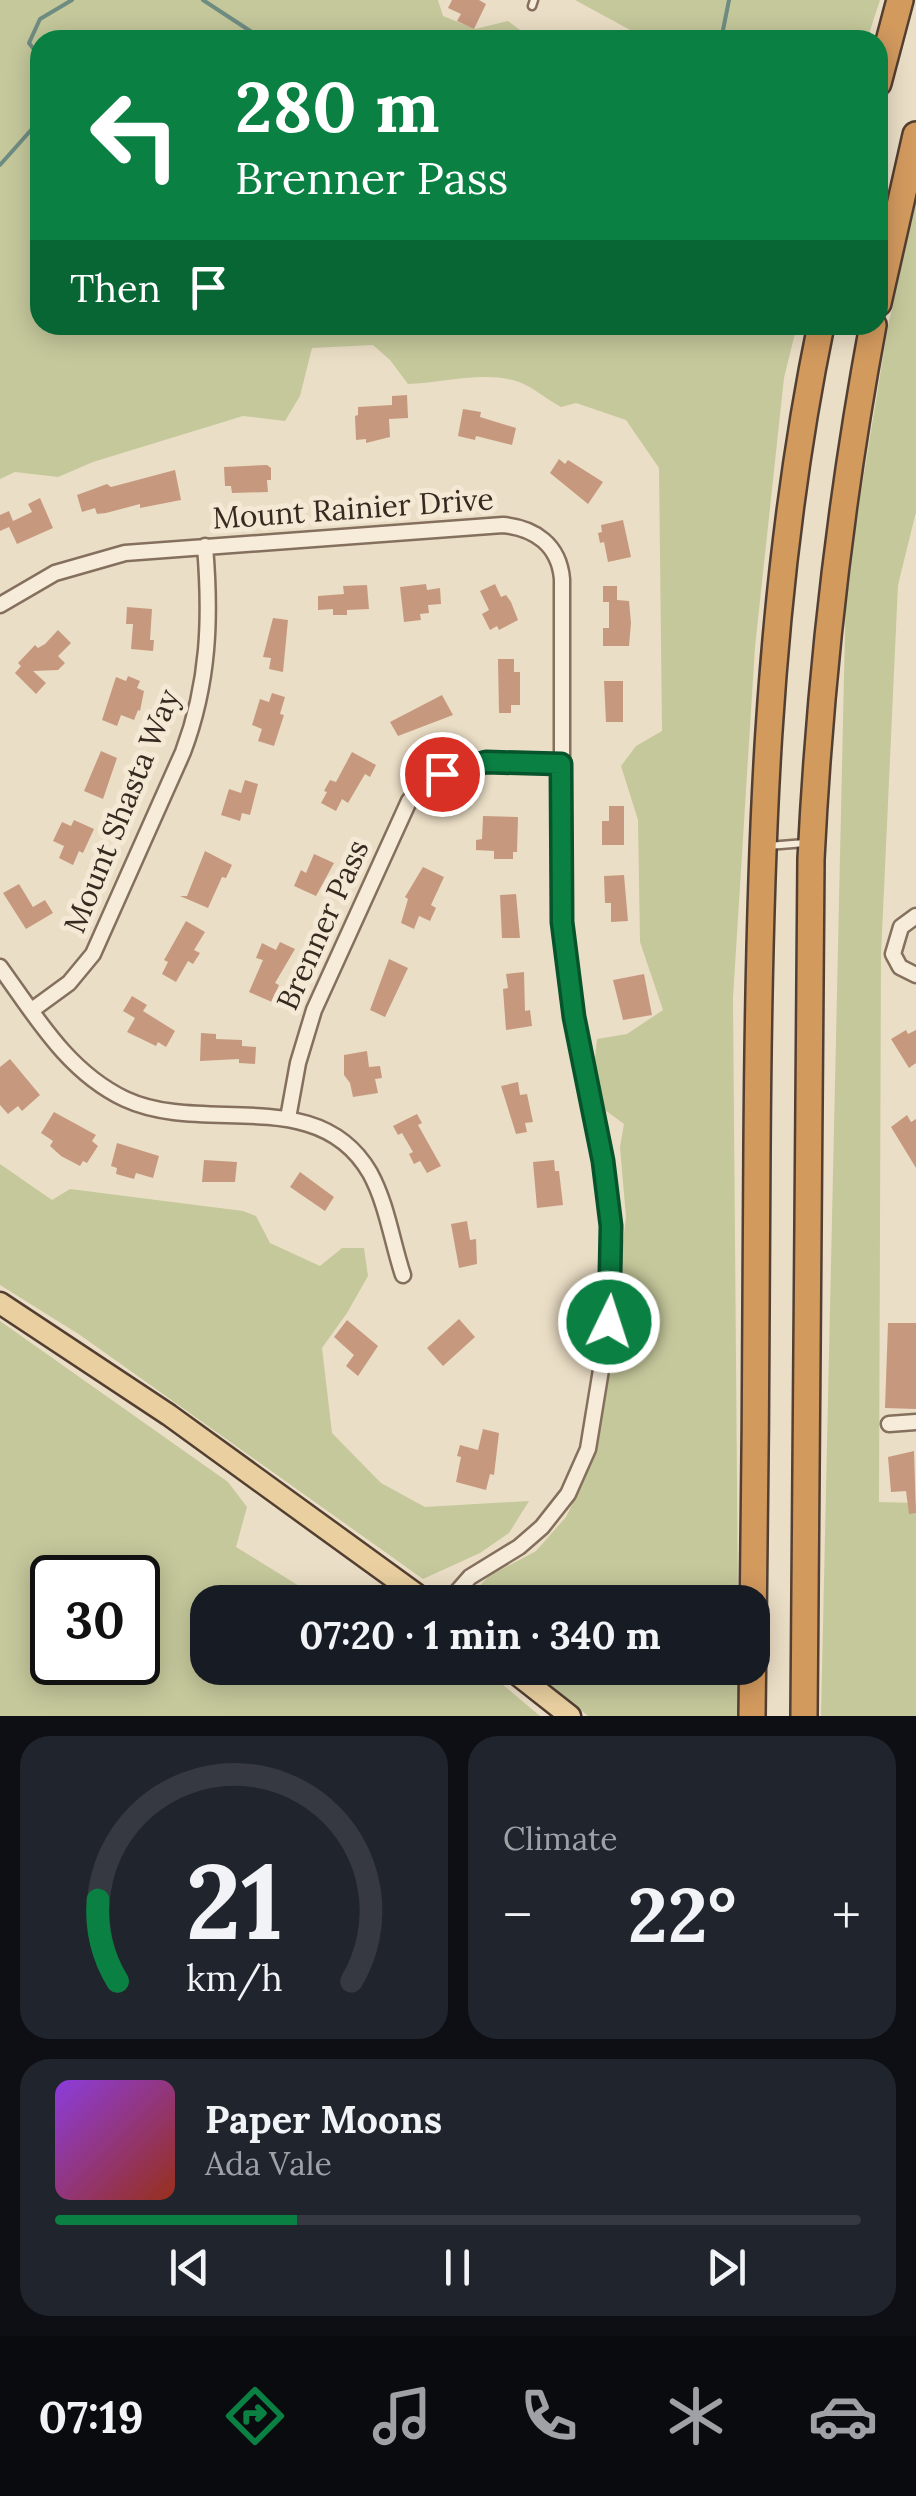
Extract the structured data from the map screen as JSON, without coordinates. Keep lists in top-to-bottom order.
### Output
{
  "streets": {
    "street": ["Mount Rainier Drive", "Mount Shasta Way", "Brenner Pass"]
  },
  "crossings": [
    ["Mount Rainier Drive", "Mount Shasta Way"],
    ["Mount Rainier Drive", "Brenner Pass"]
  ],
  "page": {
    "turn": ["280 m", "Brenner Pass"],
    "then": "Then",
    "limit": "30",
    "trip": "07:20 · 1 min · 340 m",
    "tile": "Climate",
    "heat": ["−", "22°", "+"],
    "song": ["Paper Moons", "Ada Vale"],
    "tabs": "07:19",
    "gauge": ["21", "km/h"]
  }
}
